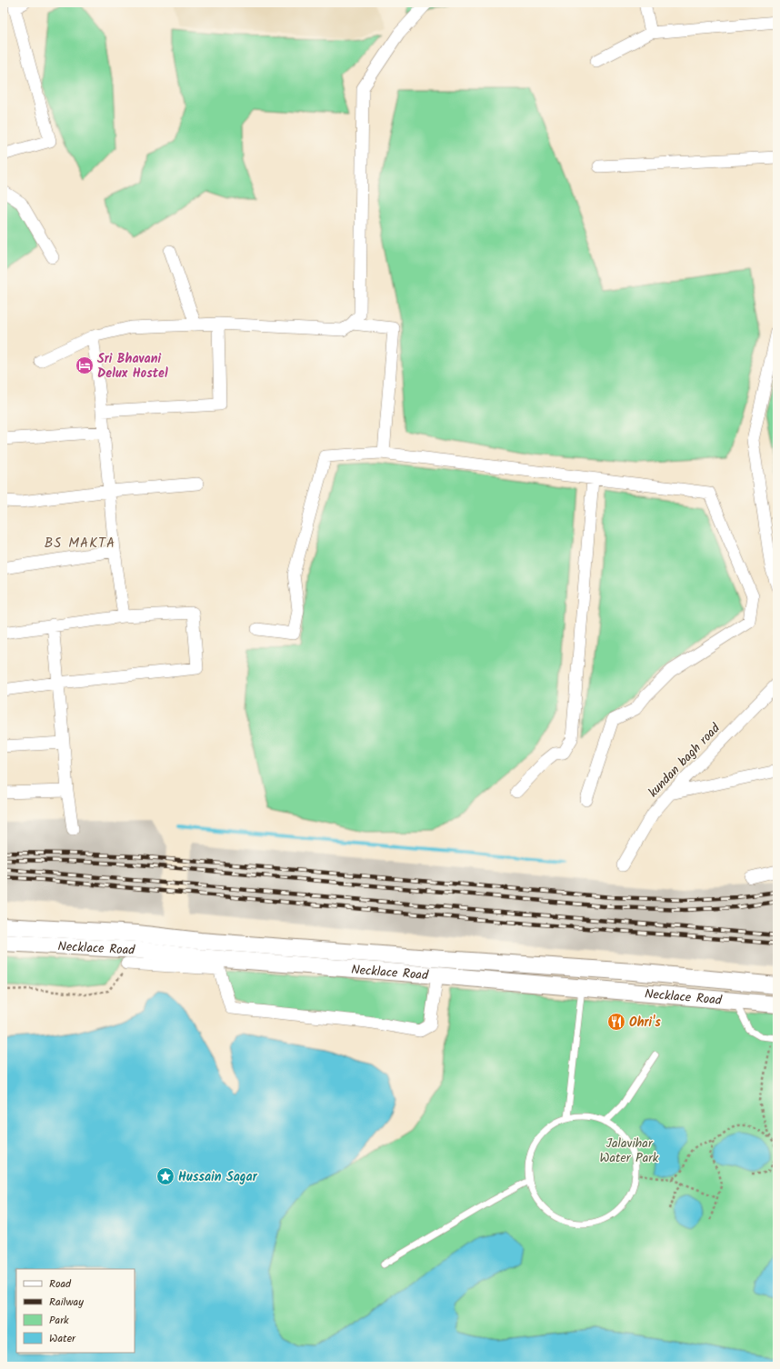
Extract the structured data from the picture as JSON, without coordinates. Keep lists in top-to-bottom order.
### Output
{
  "streets": {
    "main road": ["Necklace Road"],
    "street": ["kundan bagh road"]
  },
  "districts": ["BS MAKTA"],
  "parks": ["Jalavihar Water Park"],
  "places": {
    "hotel": ["Sri Bhavani Delux Hostel"],
    "restaurant": ["Ohri's"],
    "place": ["Hussain Sagar"]
  },
  "legend": [
    "Road",
    "Railway",
    "Park",
    "Water"
  ]
}
